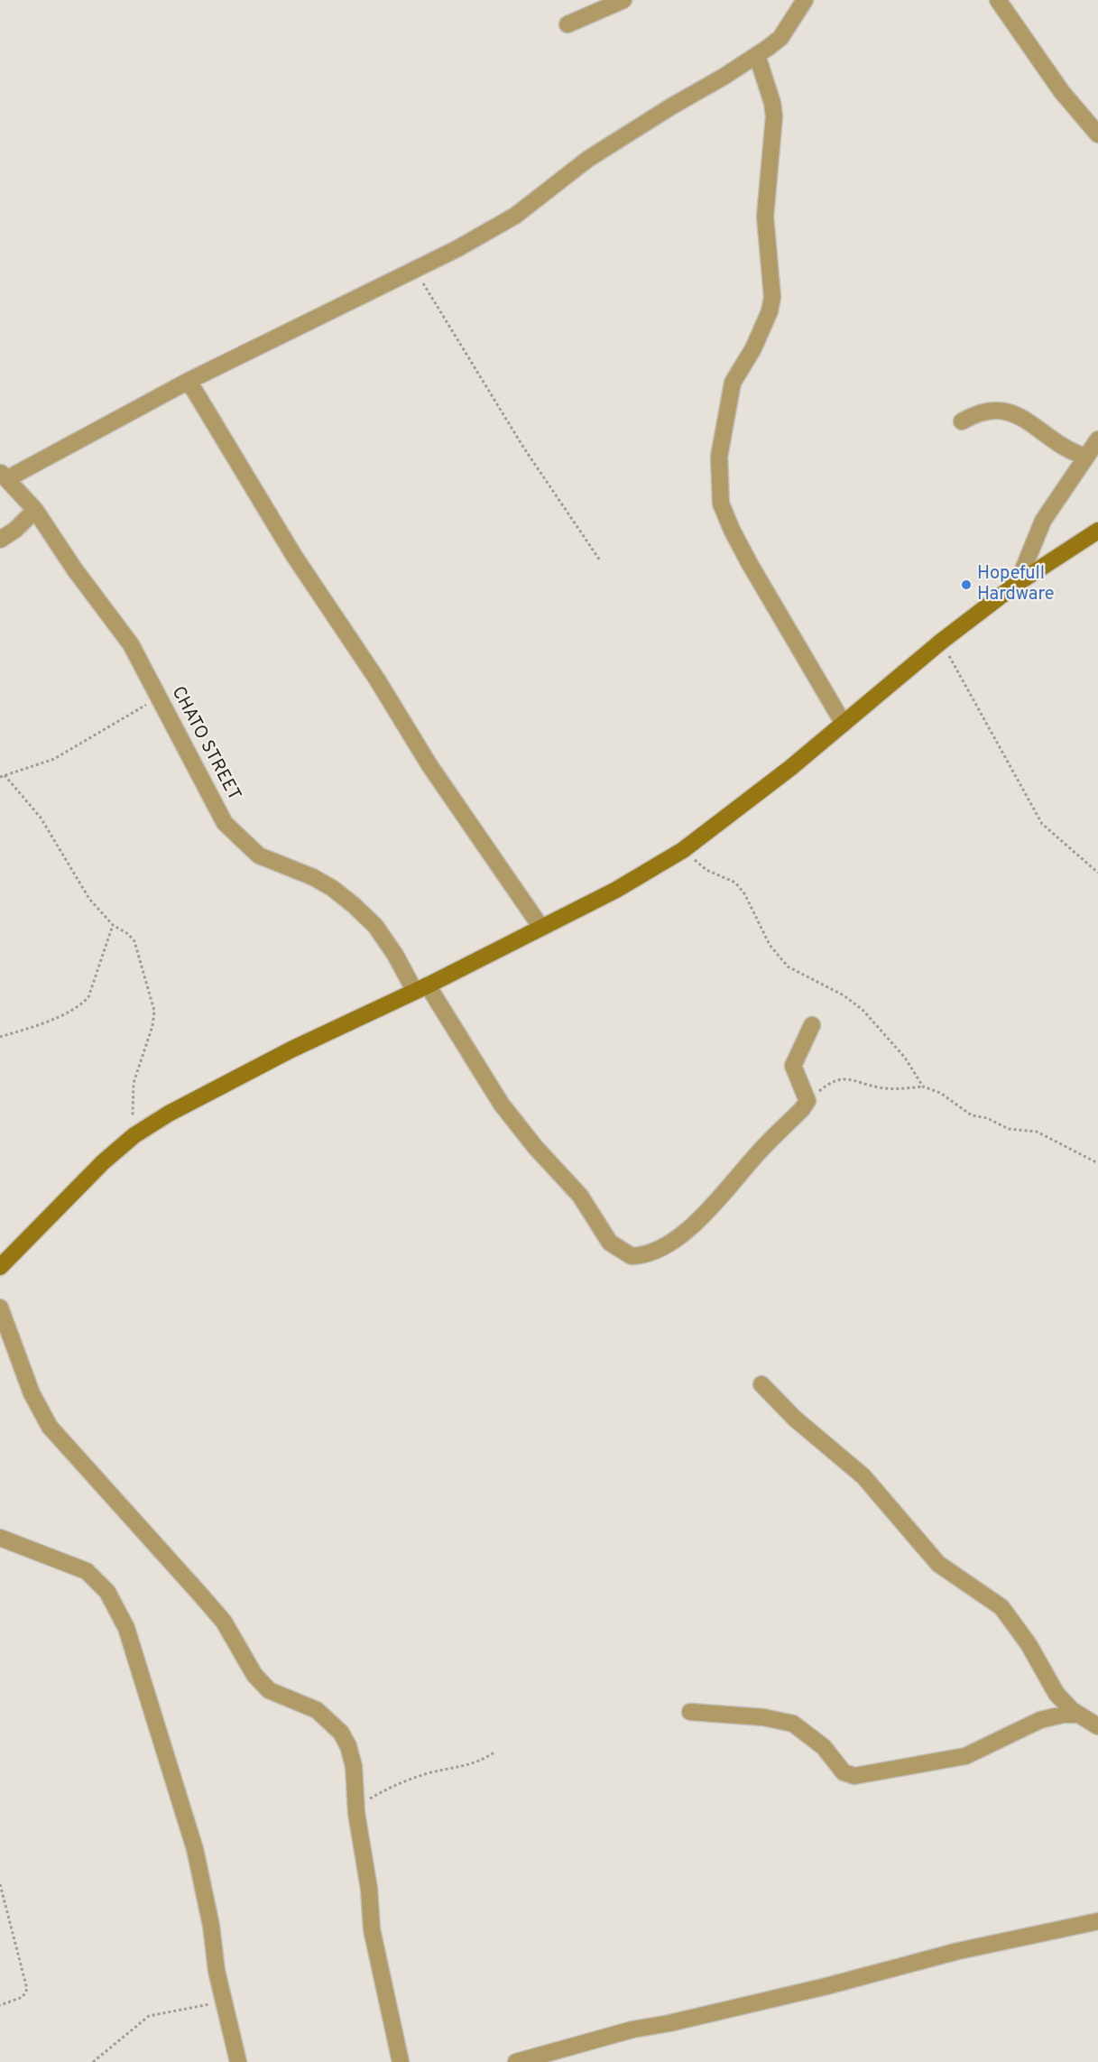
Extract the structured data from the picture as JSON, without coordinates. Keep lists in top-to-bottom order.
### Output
{
  "streets": {
    "street": ["CHATO STREET"]
  },
  "places": ["Hopefull Hardware"]
}
